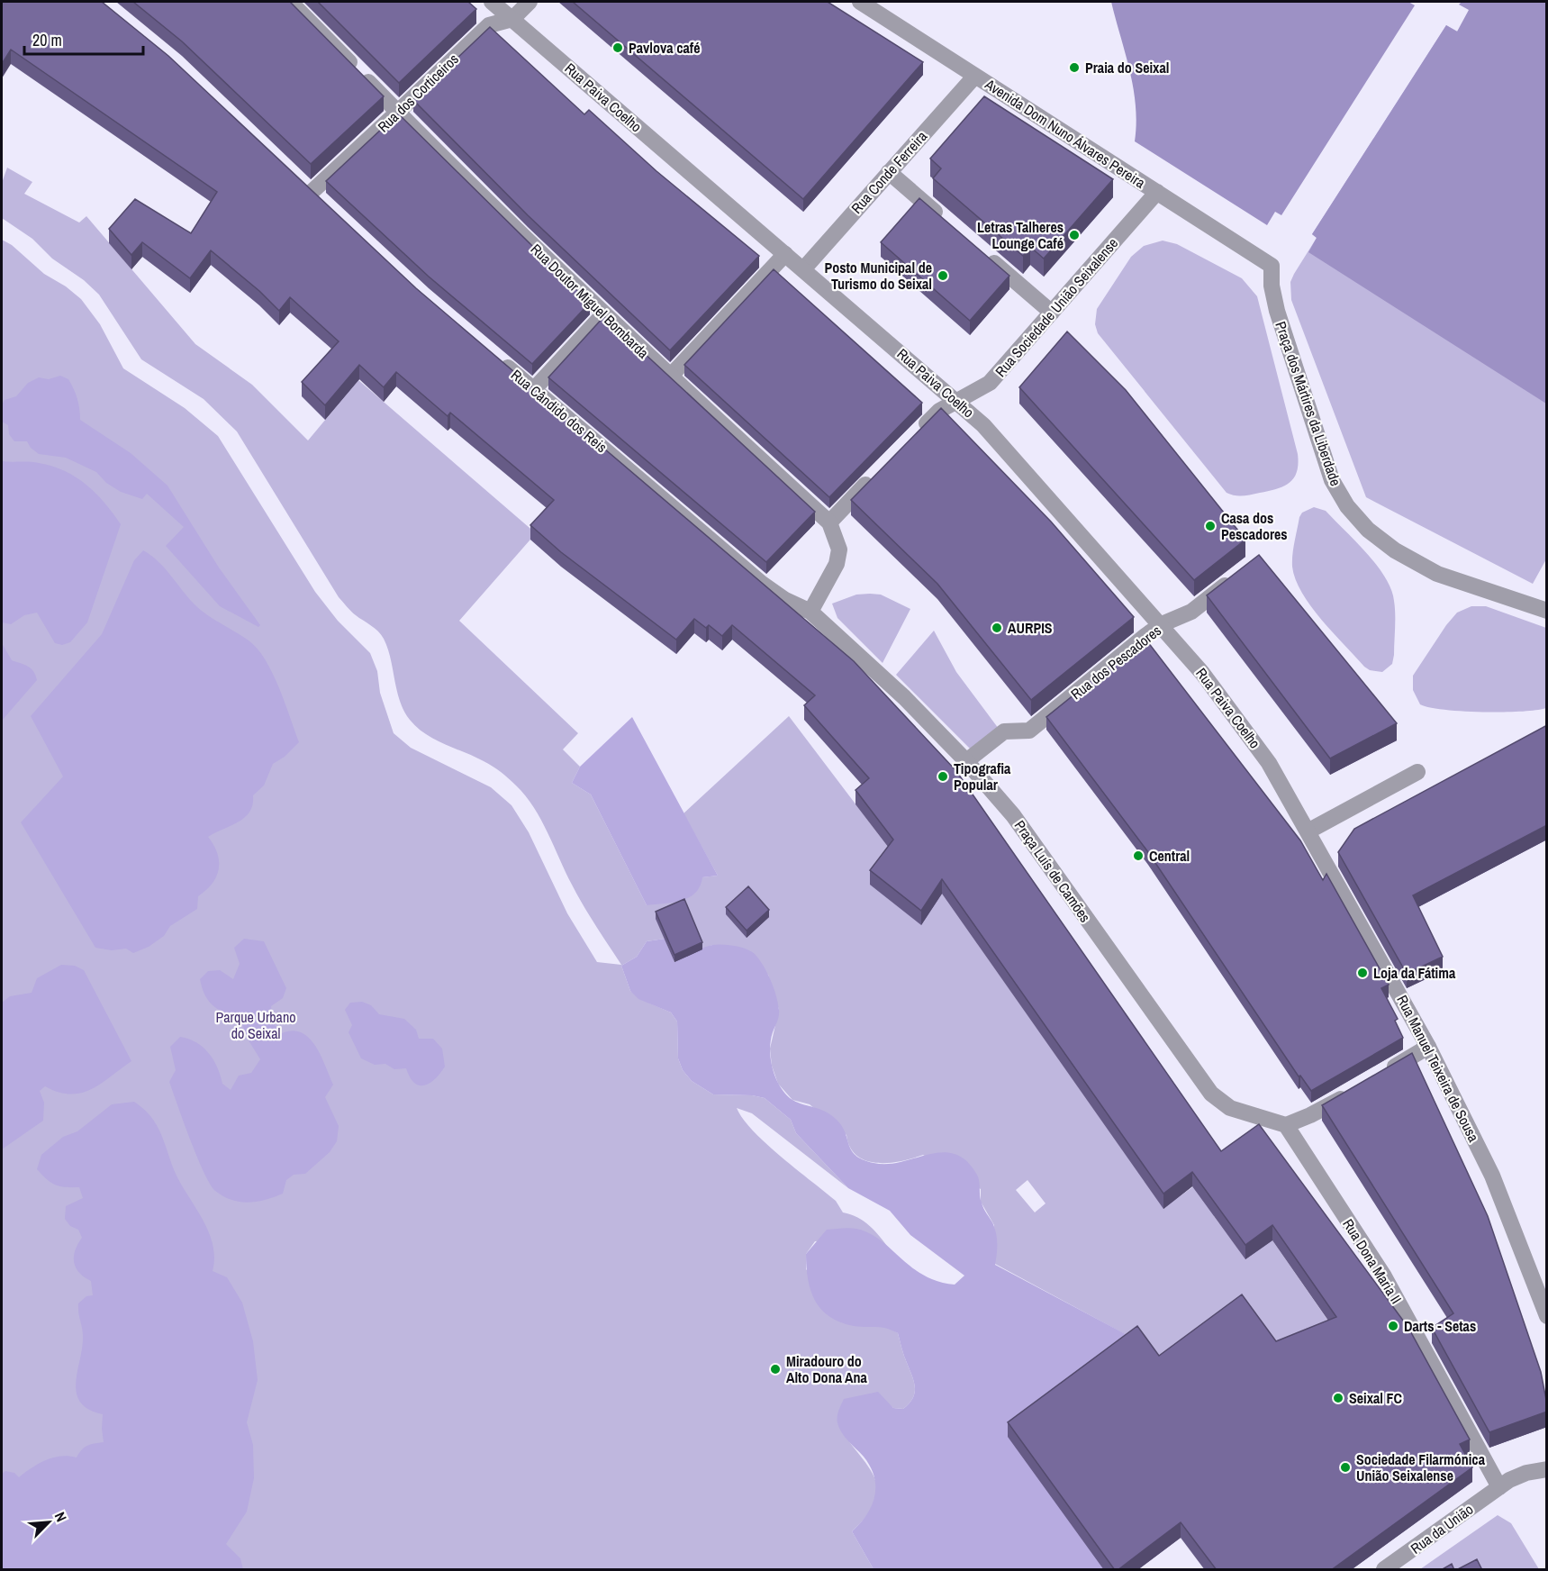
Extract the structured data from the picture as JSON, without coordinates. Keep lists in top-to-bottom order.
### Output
{
  "streets": {
    "street": [
      "Rua dos Corticeiros",
      "Rua Paiva Coelho",
      "Avenida Dom Nuno Álvares Pereira",
      "Rua Conde Ferreira",
      "Rua Doutor Miguel Bombarda",
      "Rua Sociedade União Seixalense",
      "Praça dos Mártires da Liberdade",
      "Rua Cândido dos Reis",
      "Rua dos Pescadores",
      "Praça Luís de Camões",
      "Rua Manuel Teixeira de Sousa",
      "Rua Dona Maria II",
      "Rua da União"
    ]
  },
  "crossings": [
    ["Rua dos Corticeiros", "Rua Paiva Coelho"],
    ["Rua dos Corticeiros", "Rua Doutor Miguel Bombarda"],
    ["Rua Paiva Coelho", "Rua Conde Ferreira"],
    ["Rua Paiva Coelho", "Rua Sociedade União Seixalense"],
    ["Rua Paiva Coelho", "Rua dos Pescadores"],
    ["Rua Paiva Coelho", "Rua Manuel Teixeira de Sousa"],
    ["Avenida Dom Nuno Álvares Pereira", "Rua Conde Ferreira"],
    ["Avenida Dom Nuno Álvares Pereira", "Rua Sociedade União Seixalense"],
    ["Avenida Dom Nuno Álvares Pereira", "Praça dos Mártires da Liberdade"],
    ["Rua Doutor Miguel Bombarda", "Rua Cândido dos Reis"],
    ["Rua Doutor Miguel Bombarda", "Praça Luís de Camões"],
    ["Rua Cândido dos Reis", "Praça Luís de Camões"],
    ["Rua dos Pescadores", "Praça Luís de Camões"],
    ["Praça Luís de Camões", "Rua Dona Maria II"],
    ["Rua Dona Maria II", "Rua da União"]
  ],
  "parks": ["Parque Urbano do Seixal"],
  "places": [
    "Pavlova café",
    "Praia do Seixal",
    "Letras Talheres Lounge Café",
    "Posto Municipal de Turismo do Seixal",
    "Casa dos Pescadores",
    "AURPIS",
    "Tipografia Popular",
    "Central",
    "Loja da Fátima",
    "Darts - Setas",
    "Miradouro do Alto Dona Ana",
    "Seixal FC",
    "Sociedade Filarmónica União Seixalense"
  ],
  "scale_bar": "20 m",
  "north": "top right"
}
